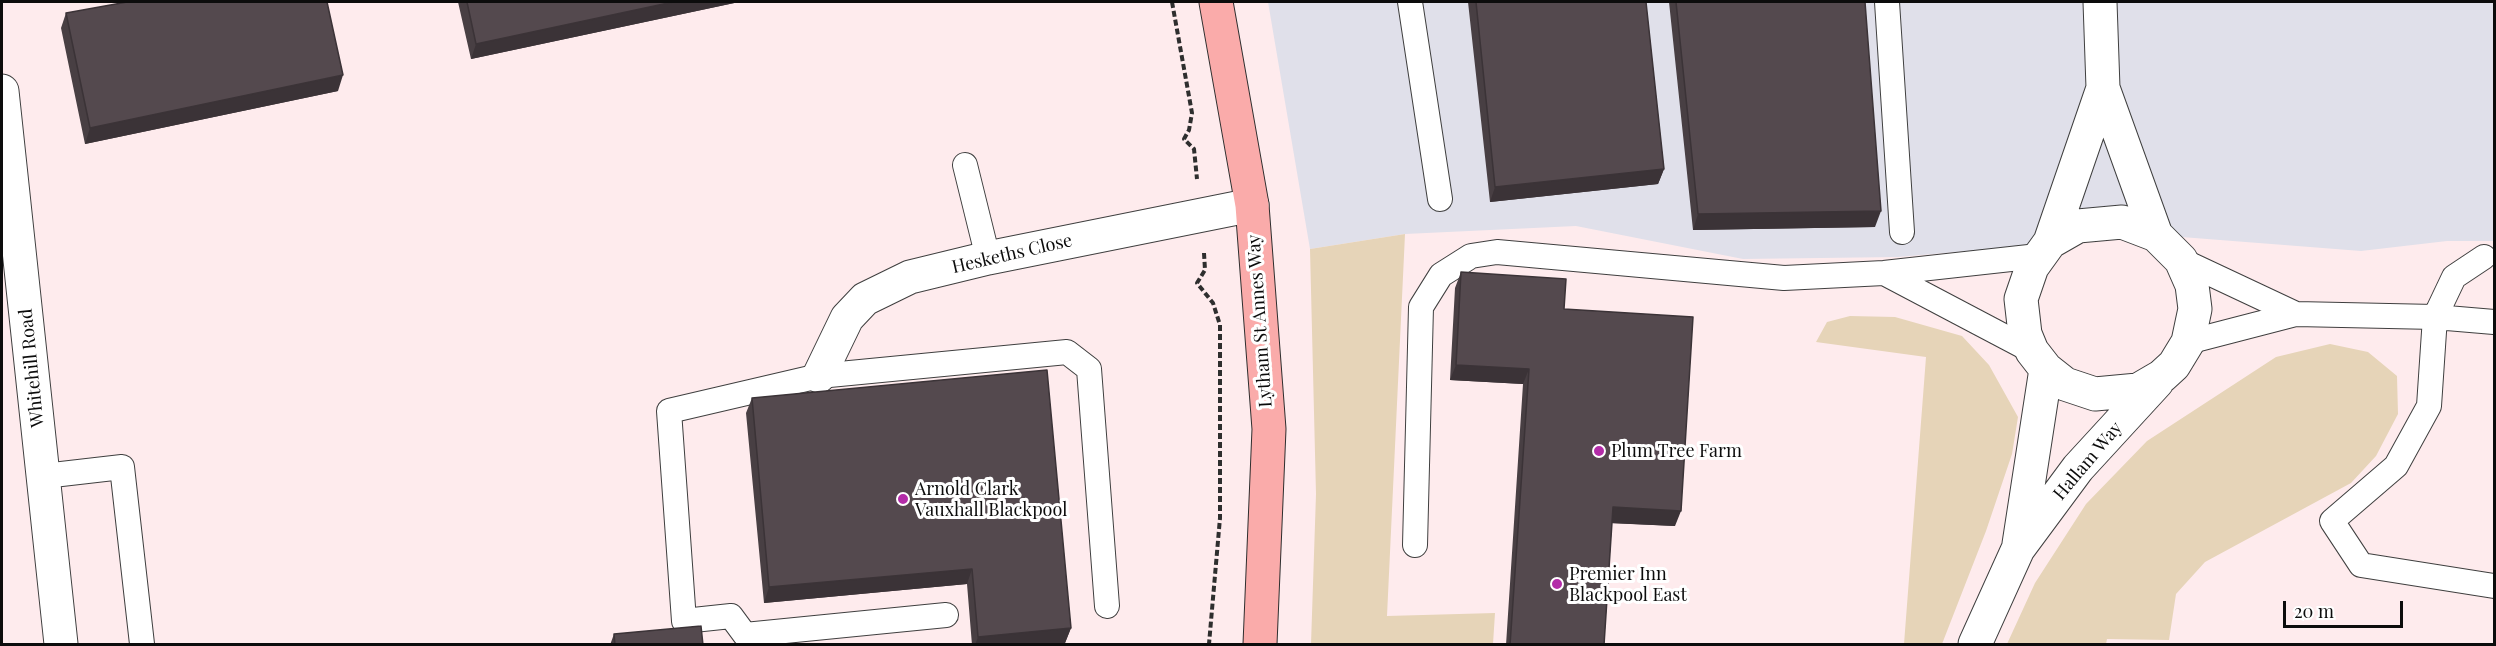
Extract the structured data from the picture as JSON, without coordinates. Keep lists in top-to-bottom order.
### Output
{
  "streets": {
    "main road": ["Lytham St Annes Way"],
    "street": ["Heskeths Close", "Whitehill Road", "Hallam Way"]
  },
  "crossings": [
    ["Heskeths Close", "Lytham St Annes Way"]
  ],
  "places": ["Plum Tree Farm", "Arnold Clark Vauxhall Blackpool", "Premier Inn Blackpool East"],
  "scale_bar": "20 m"
}
